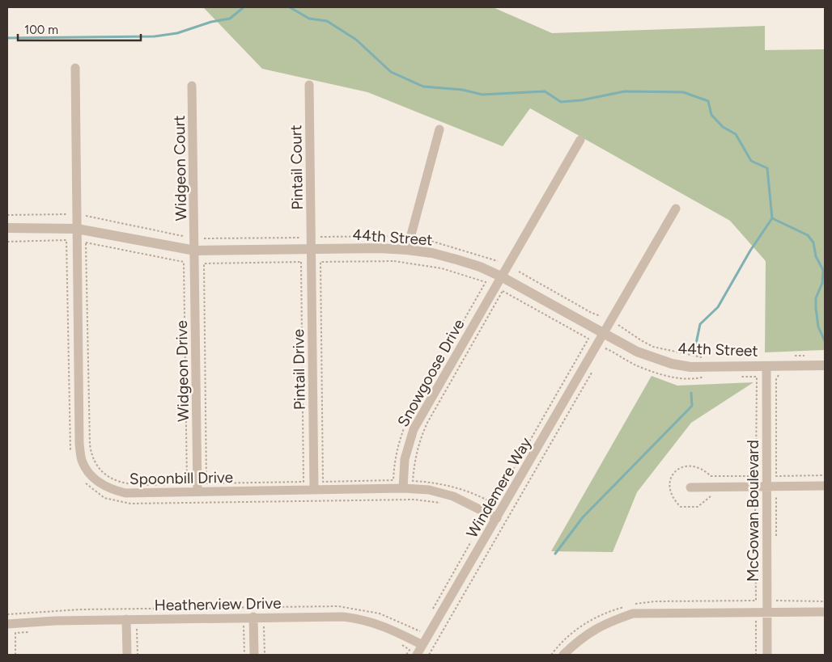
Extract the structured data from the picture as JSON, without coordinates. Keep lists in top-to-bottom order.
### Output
{
  "streets": {
    "street": [
      "Pintail Court",
      "Widgeon Court",
      "44th Street",
      "Pintail Drive",
      "Widgeon Drive",
      "Snowgoose Drive",
      "Spoonbill Drive",
      "Windemere Way",
      "McGowan Boulevard",
      "Heatherview Drive"
    ]
  },
  "crossings": [
    ["Pintail Court", "44th Street"],
    ["Pintail Court", "Pintail Drive"],
    ["Widgeon Court", "44th Street"],
    ["Widgeon Court", "Widgeon Drive"],
    ["44th Street", "Pintail Drive"],
    ["44th Street", "Widgeon Drive"],
    ["44th Street", "Snowgoose Drive"],
    ["44th Street", "Spoonbill Drive"],
    ["44th Street", "Windemere Way"],
    ["44th Street", "McGowan Boulevard"],
    ["Pintail Drive", "Spoonbill Drive"],
    ["Widgeon Drive", "Spoonbill Drive"],
    ["Snowgoose Drive", "Spoonbill Drive"],
    ["Spoonbill Drive", "Windemere Way"],
    ["Windemere Way", "Heatherview Drive"]
  ],
  "scale_bar": "100 m"
}
